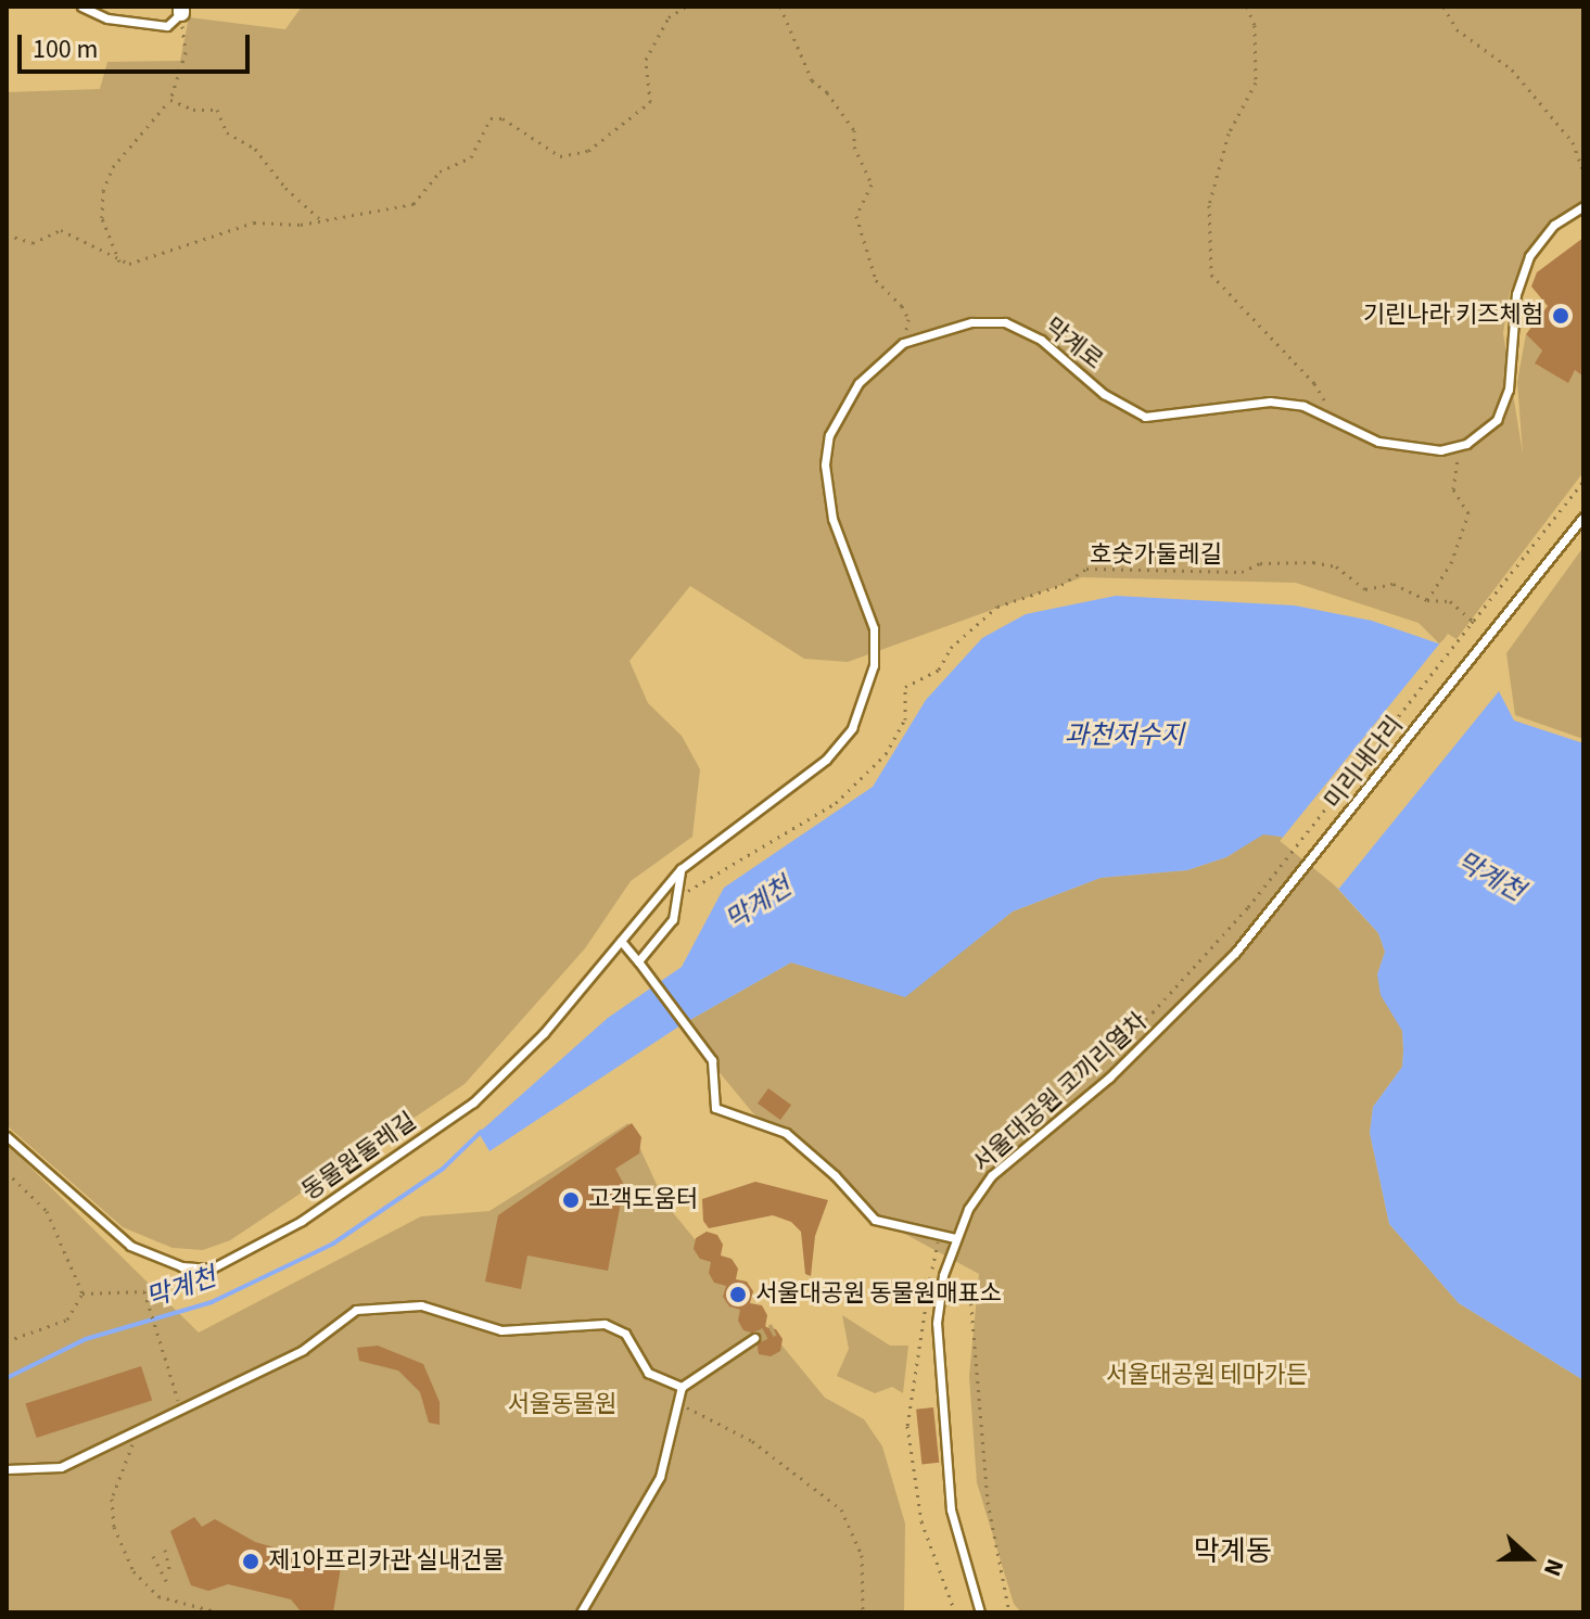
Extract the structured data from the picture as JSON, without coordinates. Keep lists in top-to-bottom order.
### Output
{
  "streets": {
    "lane": [
      "막계로",
      "미리내다리",
      "서울대공원 코끼리열차",
      "동물원둘레길"
    ],
    "path": ["호숫가둘레길"]
  },
  "crossings": [
    ["막계로", "동물원둘레길"],
    ["호숫가둘레길", "미리내다리"],
    ["미리내다리", "서울대공원 코끼리열차"]
  ],
  "districts": ["막계동"],
  "water": ["과천저수지", "막계천"],
  "parks": ["서울대공원 테마가든", "서울동물원"],
  "places": [
    "기린나라 키즈체험",
    "고객도움터",
    "서울대공원 동물원매표소",
    "제1아프리카관 실내건물"
  ],
  "scale_bar": "100 m",
  "north": "right"
}
